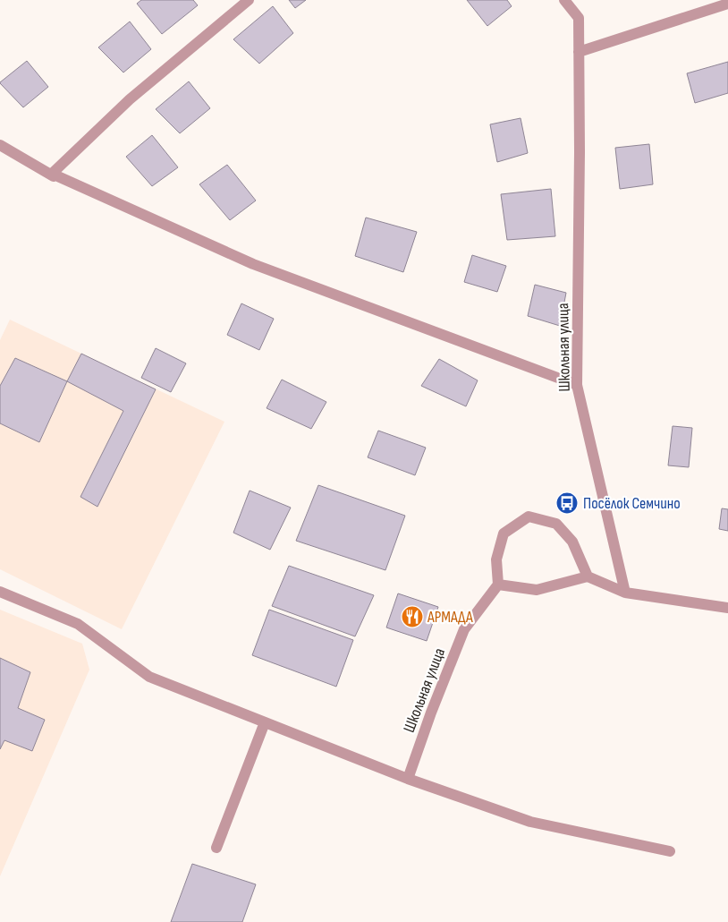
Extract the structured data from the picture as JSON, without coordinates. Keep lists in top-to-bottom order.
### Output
{
  "streets": {
    "street": ["Школьная улица"]
  },
  "places": {
    "bus stop": ["Посёлок Семчино"],
    "restaurant": ["АРМАДА"]
  }
}
